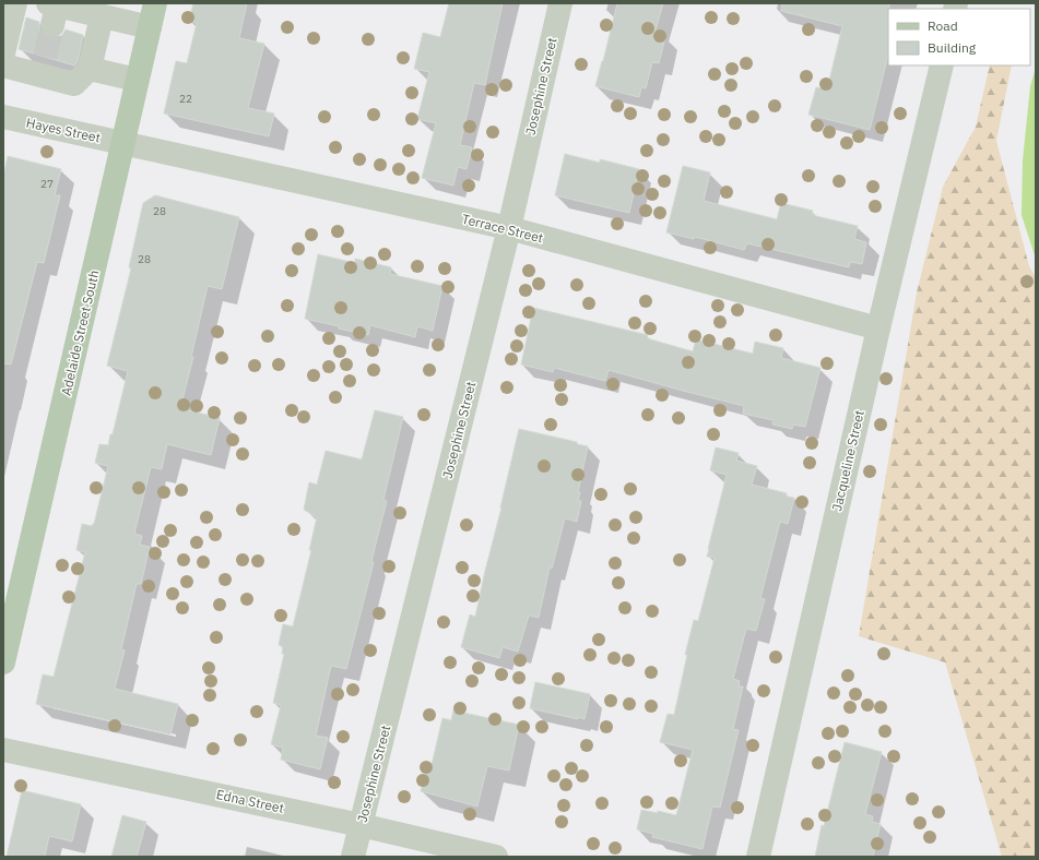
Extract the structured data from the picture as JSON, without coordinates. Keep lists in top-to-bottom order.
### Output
{
  "streets": {
    "main road": ["Adelaide Street South"],
    "street": [
      "Josephine Street",
      "Hayes Street",
      "Terrace Street",
      "Jacqueline Street",
      "Edna Street"
    ]
  },
  "crossings": [
    ["Josephine Street", "Terrace Street"],
    ["Josephine Street", "Edna Street"],
    ["Hayes Street", "Terrace Street"],
    ["Hayes Street", "Adelaide Street South"],
    ["Terrace Street", "Adelaide Street South"],
    ["Terrace Street", "Jacqueline Street"]
  ],
  "house_numbers": [
    "22",
    "27",
    "28",
    "28"
  ],
  "legend": ["Road", "Building"]
}
